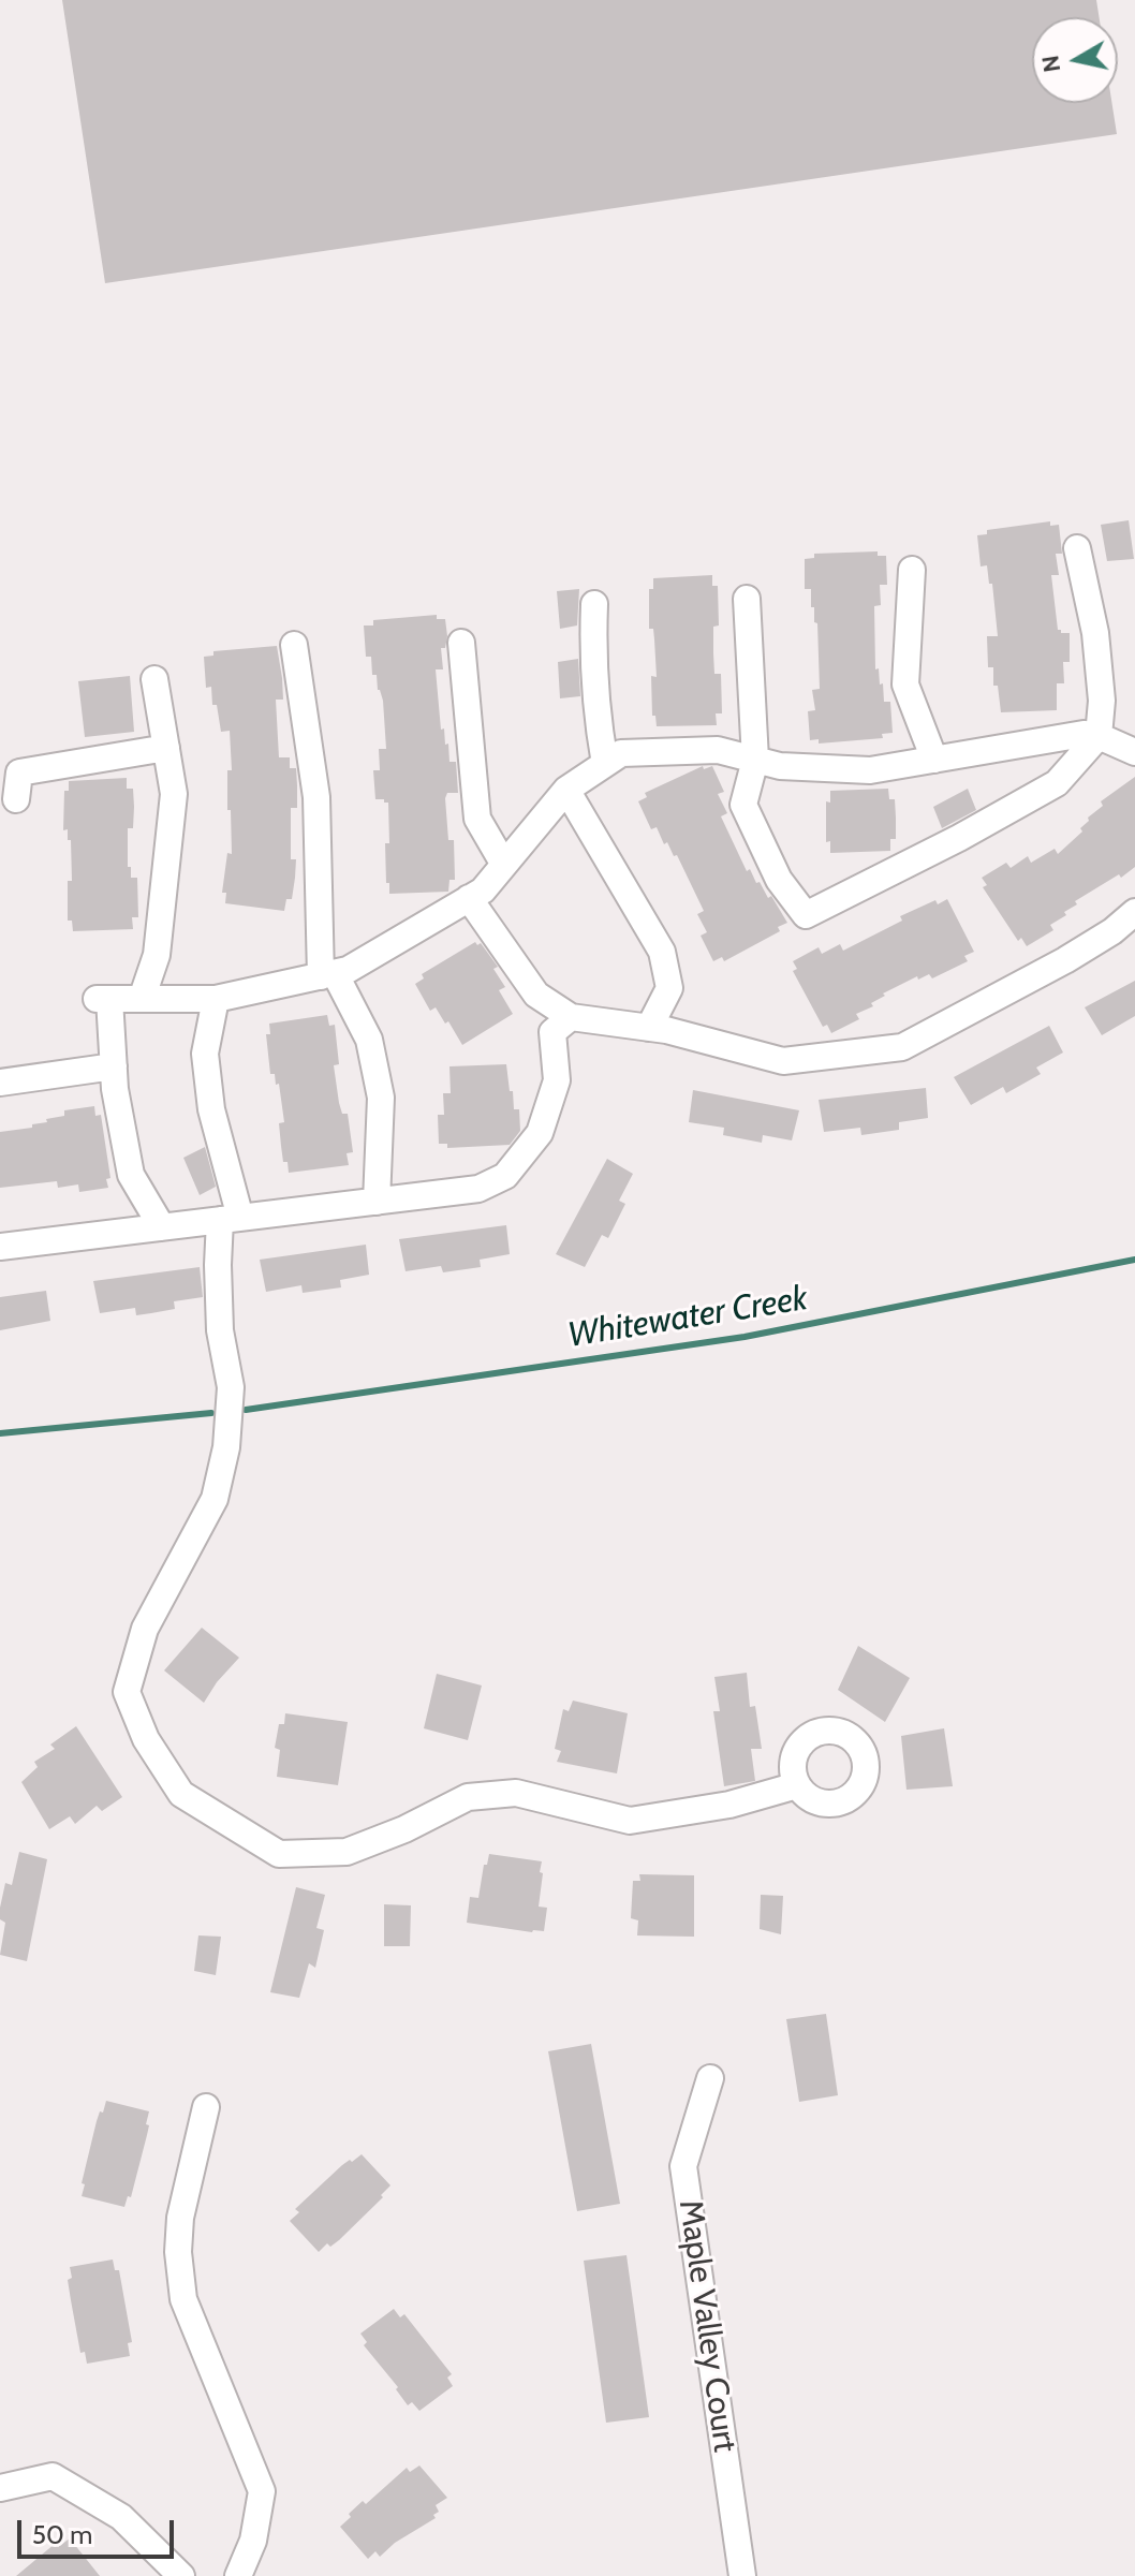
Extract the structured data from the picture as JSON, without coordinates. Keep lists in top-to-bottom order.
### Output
{
  "streets": {
    "street": ["Maple Valley Court"]
  },
  "water": ["Whitewater Creek"],
  "scale_bar": "50 m",
  "north": "left"
}
